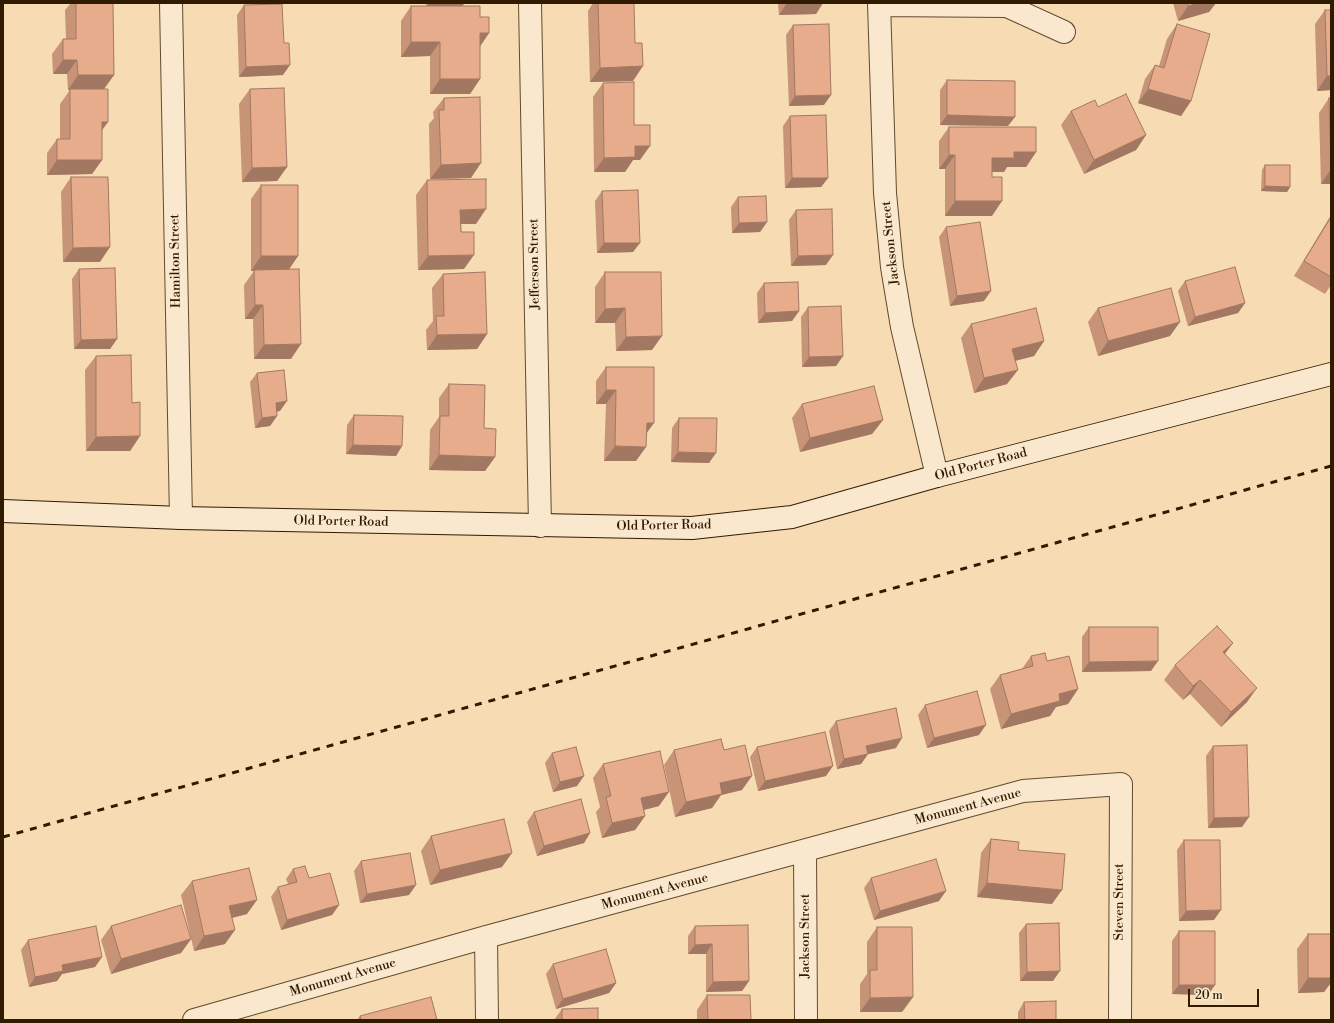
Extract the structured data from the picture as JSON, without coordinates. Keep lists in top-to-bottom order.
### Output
{
  "streets": {
    "street": [
      "Jackson Street",
      "Hamilton Street",
      "Jefferson Street",
      "Old Porter Road",
      "Monument Avenue",
      "Steven Street"
    ]
  },
  "crossings": [
    ["Jackson Street", "Old Porter Road"],
    ["Jackson Street", "Monument Avenue"],
    ["Hamilton Street", "Old Porter Road"],
    ["Jefferson Street", "Old Porter Road"],
    ["Monument Avenue", "Steven Street"]
  ],
  "scale_bar": "20 m"
}
